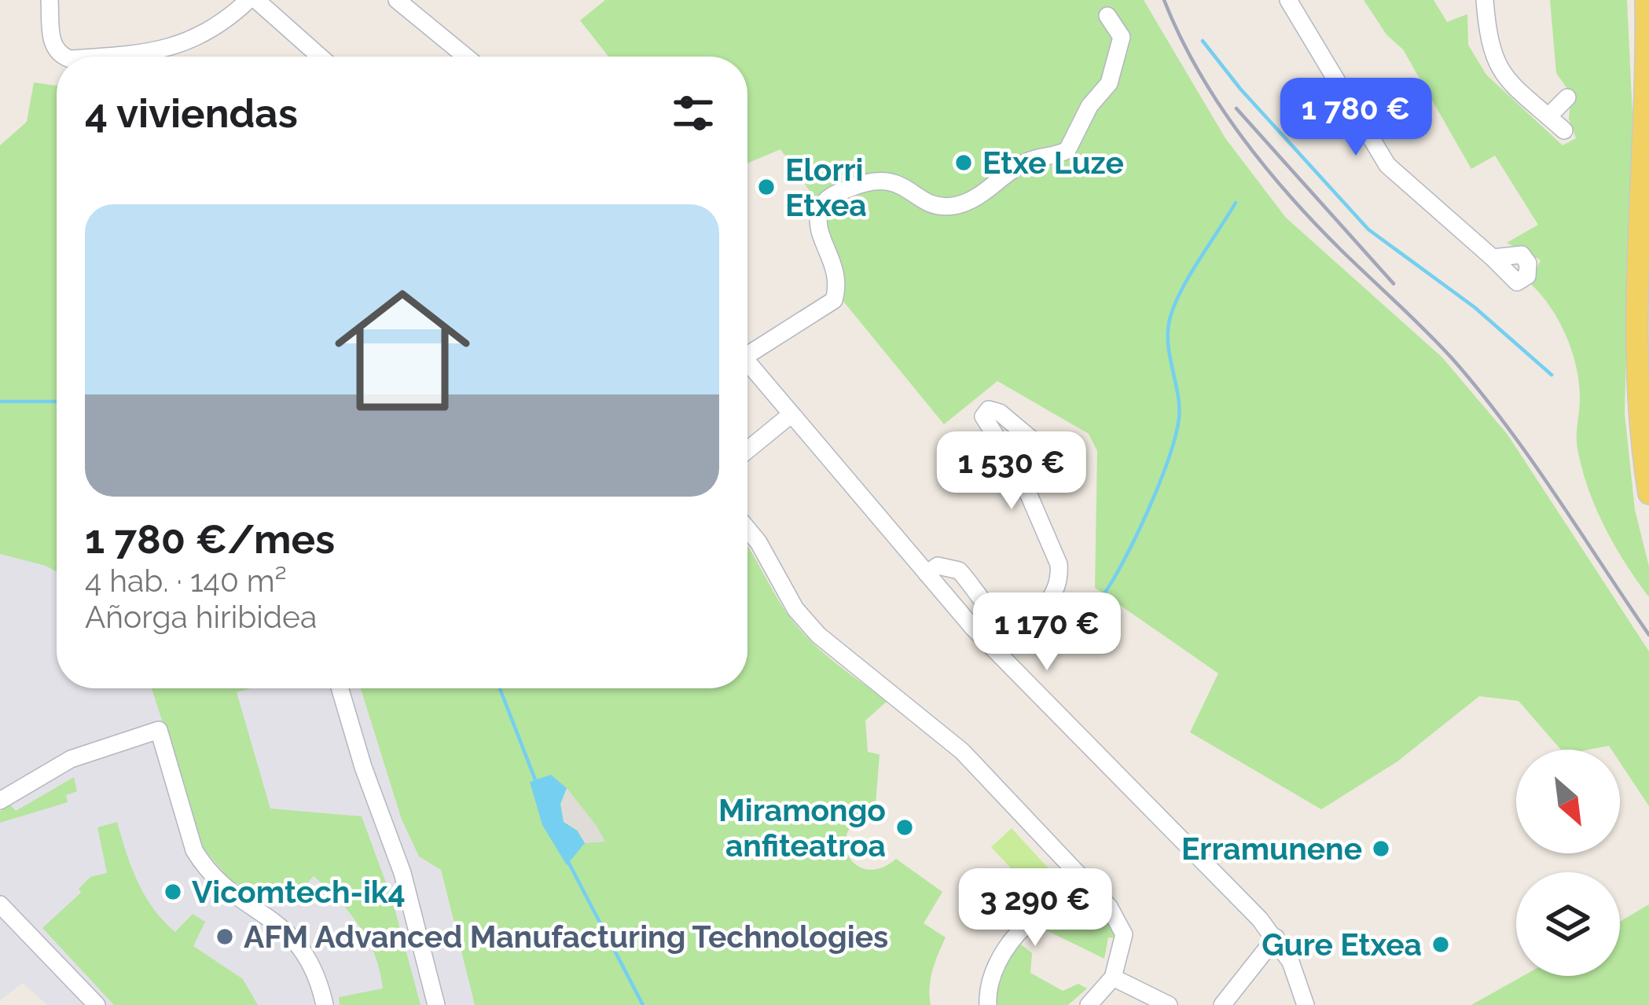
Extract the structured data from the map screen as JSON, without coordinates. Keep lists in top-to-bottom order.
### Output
{
  "places": [
    "Etxe Luze",
    "Elorri Etxea",
    "Miramongo anfiteatroa",
    "Erramunene",
    "Vicomtech-ik4",
    "AFM Advanced Manufacturing Technologies",
    "Gure Etxea"
  ],
  "north": "bottom right",
  "page": {
    "heading": "4 viviendas",
    "price": [
      "1 780 €",
      "1 530 €",
      "1 170 €",
      "3 290 €"
    ],
    "list": [
      {
        "name": "1 780 €/mes",
        "note": "4 hab. · 140 m² · Añorga hiribidea"
      }
    ]
  }
}
